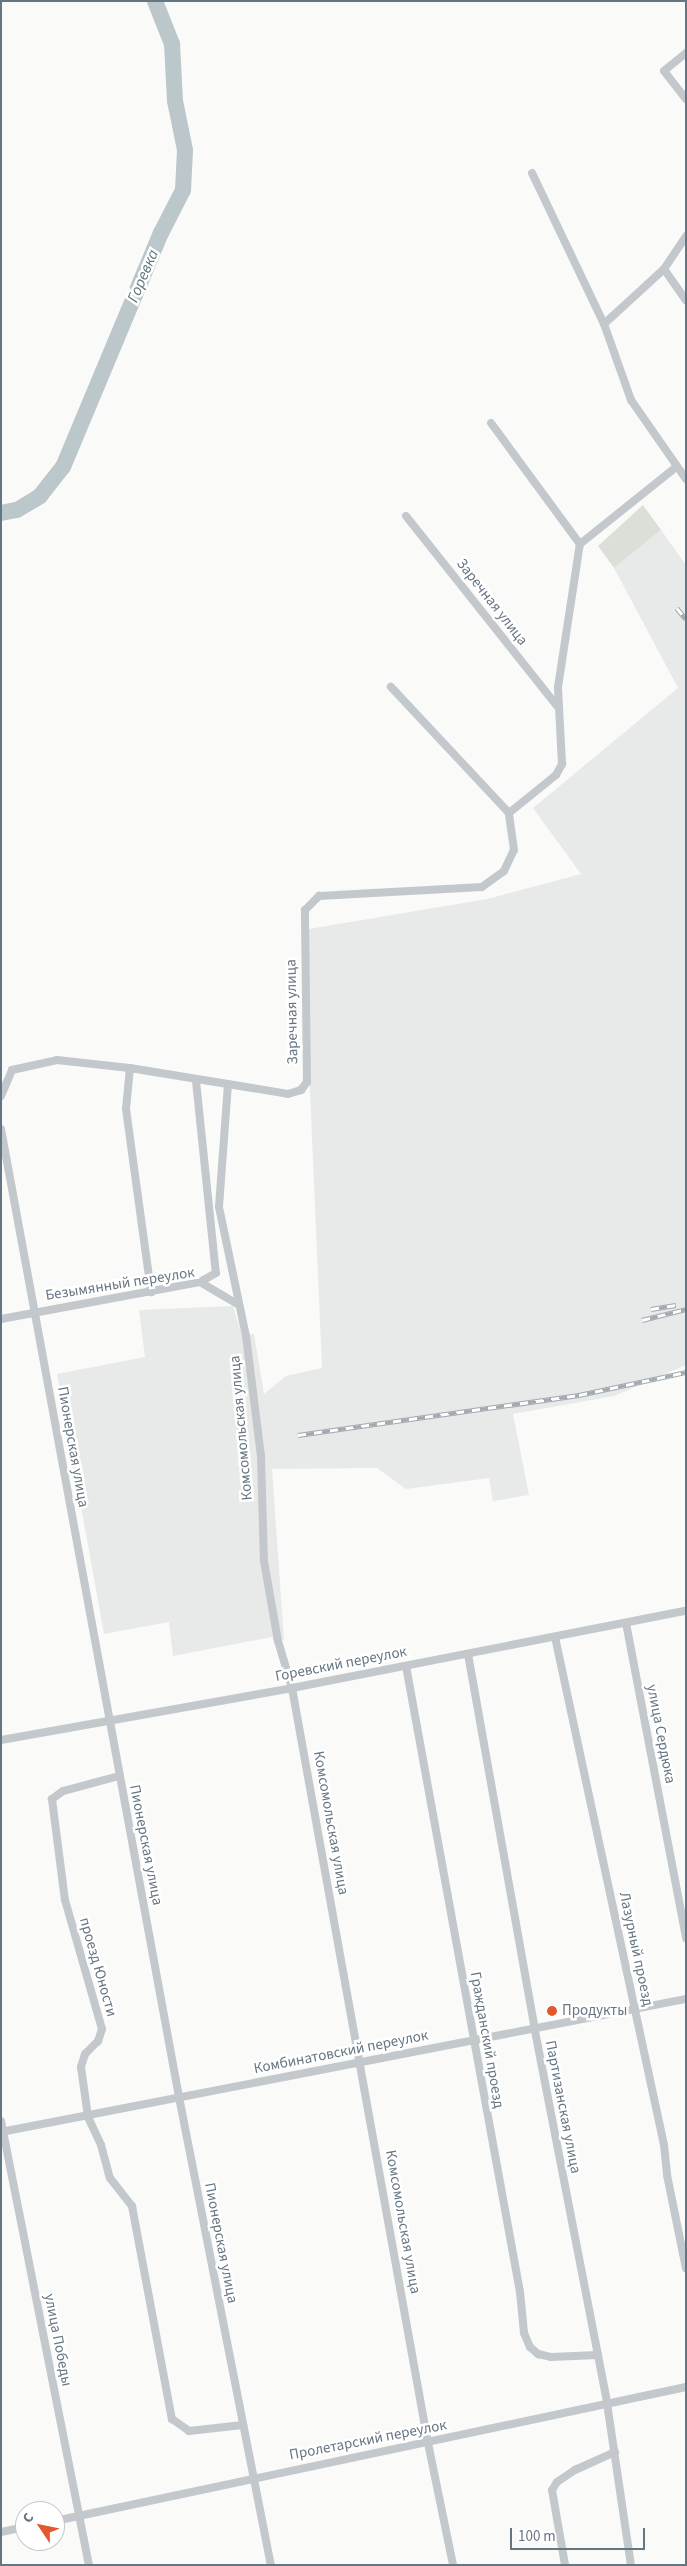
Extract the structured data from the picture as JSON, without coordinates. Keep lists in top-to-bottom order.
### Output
{
  "streets": {
    "street": [
      "Заречная улица",
      "Безымянный переулок",
      "Комсомольская улица",
      "Пионерская улица",
      "Горевский переулок",
      "улица Сердюка",
      "Лазурный проезд",
      "проезд Юности",
      "Гражданский проезд",
      "Комбинатовский переулок",
      "Партизанская улица",
      "улица Победы",
      "Пролетарский переулок"
    ]
  },
  "crossings": [
    ["Заречная улица", "Комсомольская улица"],
    ["Безымянный переулок", "Комсомольская улица"],
    ["Безымянный переулок", "Пионерская улица"],
    ["Комсомольская улица", "Горевский переулок"],
    ["Комсомольская улица", "Комбинатовский переулок"],
    ["Комсомольская улица", "Пролетарский переулок"],
    ["Пионерская улица", "Горевский переулок"],
    ["Пионерская улица", "проезд Юности"],
    ["Пионерская улица", "Комбинатовский переулок"],
    ["Пионерская улица", "Пролетарский переулок"],
    ["Горевский переулок", "улица Сердюка"],
    ["Горевский переулок", "Лазурный проезд"],
    ["Горевский переулок", "Гражданский проезд"],
    ["Горевский переулок", "Партизанская улица"],
    ["Лазурный проезд", "Комбинатовский переулок"],
    ["проезд Юности", "Комбинатовский переулок"],
    ["Гражданский проезд", "Комбинатовский переулок"],
    ["Гражданский проезд", "Партизанская улица"],
    ["Комбинатовский переулок", "Партизанская улица"],
    ["Комбинатовский переулок", "улица Победы"],
    ["Партизанская улица", "Пролетарский переулок"],
    ["улица Победы", "Пролетарский переулок"]
  ],
  "water": ["Горевка"],
  "places": ["Продукты"],
  "scale_bar": "100 m",
  "north": "top left"
}
